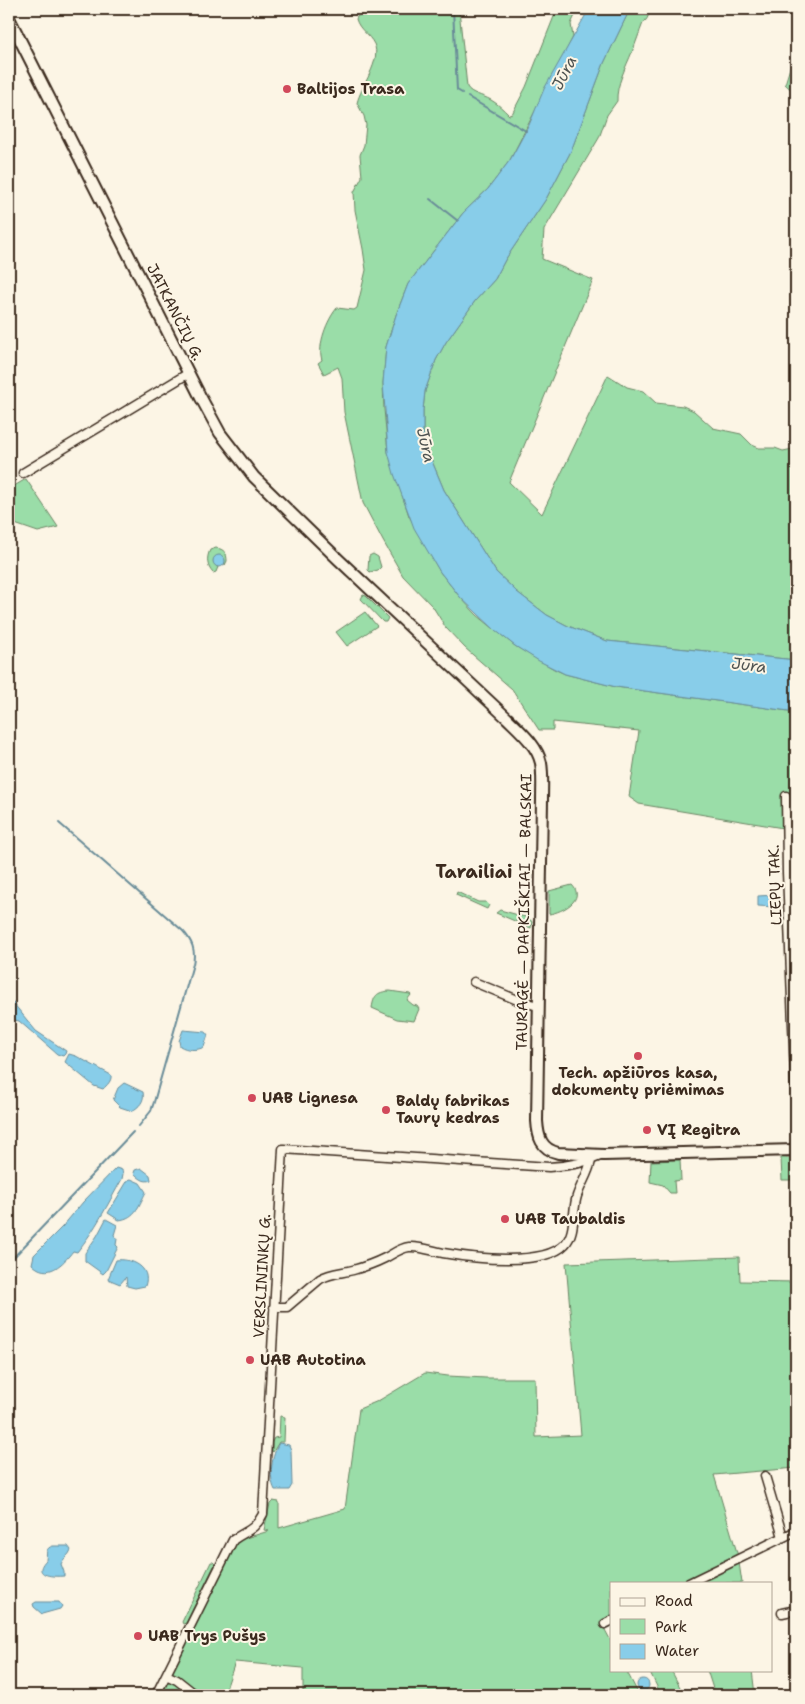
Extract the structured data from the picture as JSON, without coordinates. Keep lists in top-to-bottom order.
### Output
{
  "streets": {
    "main road": ["JATKANČIŲ G.", "TAURAGĖ — DAPKIŠKIAI — BALSKAI"],
    "street": ["LIEPŲ TAK.", "VERSLININKŲ G."]
  },
  "crossings": [
    ["JATKANČIŲ G.", "TAURAGĖ — DAPKIŠKIAI — BALSKAI"],
    ["TAURAGĖ — DAPKIŠKIAI — BALSKAI", "VERSLININKŲ G."]
  ],
  "districts": ["Tarailiai"],
  "water": ["Jūra"],
  "places": [
    "Baltijos Trasa",
    "Tech. apžiūros kasa, dokumentų priėmimas",
    "UAB Lignesa",
    "Baldų fabrikas Taurų kedras",
    "VĮ Regitra",
    "UAB Taubaldis",
    "UAB Autotina",
    "UAB Trys Pušys"
  ],
  "legend": ["Road", "Park", "Water"]
}
